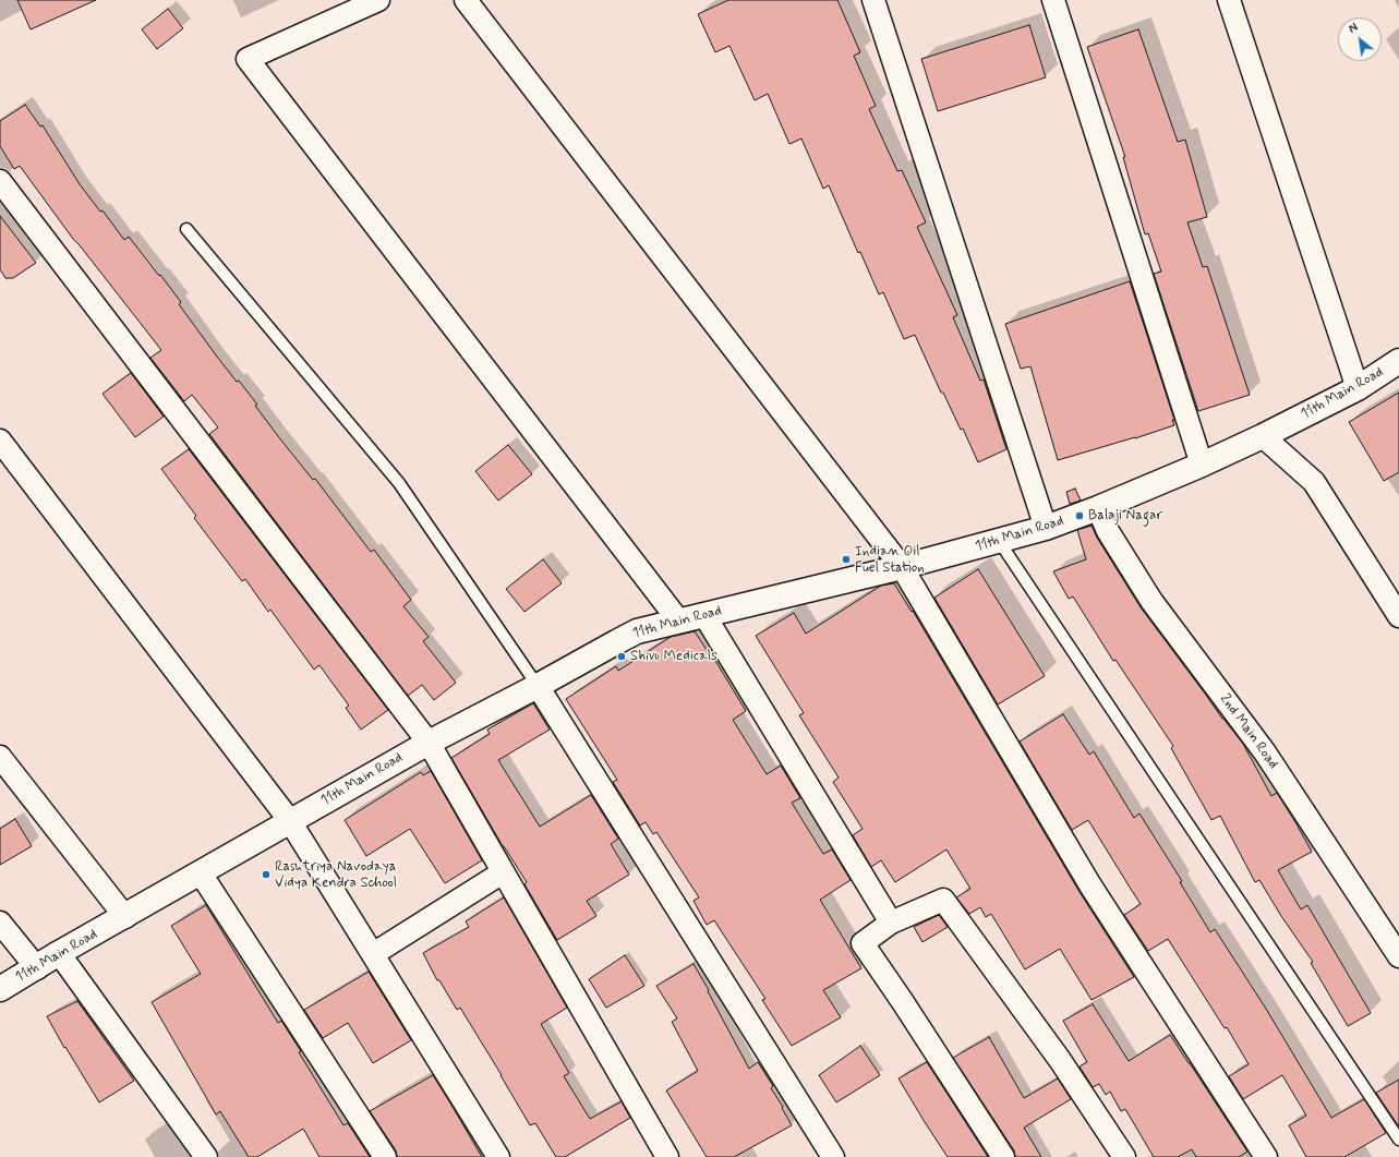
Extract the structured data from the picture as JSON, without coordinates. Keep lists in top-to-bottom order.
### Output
{
  "streets": {
    "street": ["11th Main Road", "2nd Main Road"]
  },
  "crossings": [
    ["11th Main Road", "2nd Main Road"]
  ],
  "places": [
    "Balaji Nagar",
    "Indian Oil Fuel Station",
    "Shivu Medicals",
    "Rashtriya Navodaya Vidya Kendra School"
  ],
  "north": "top left"
}
